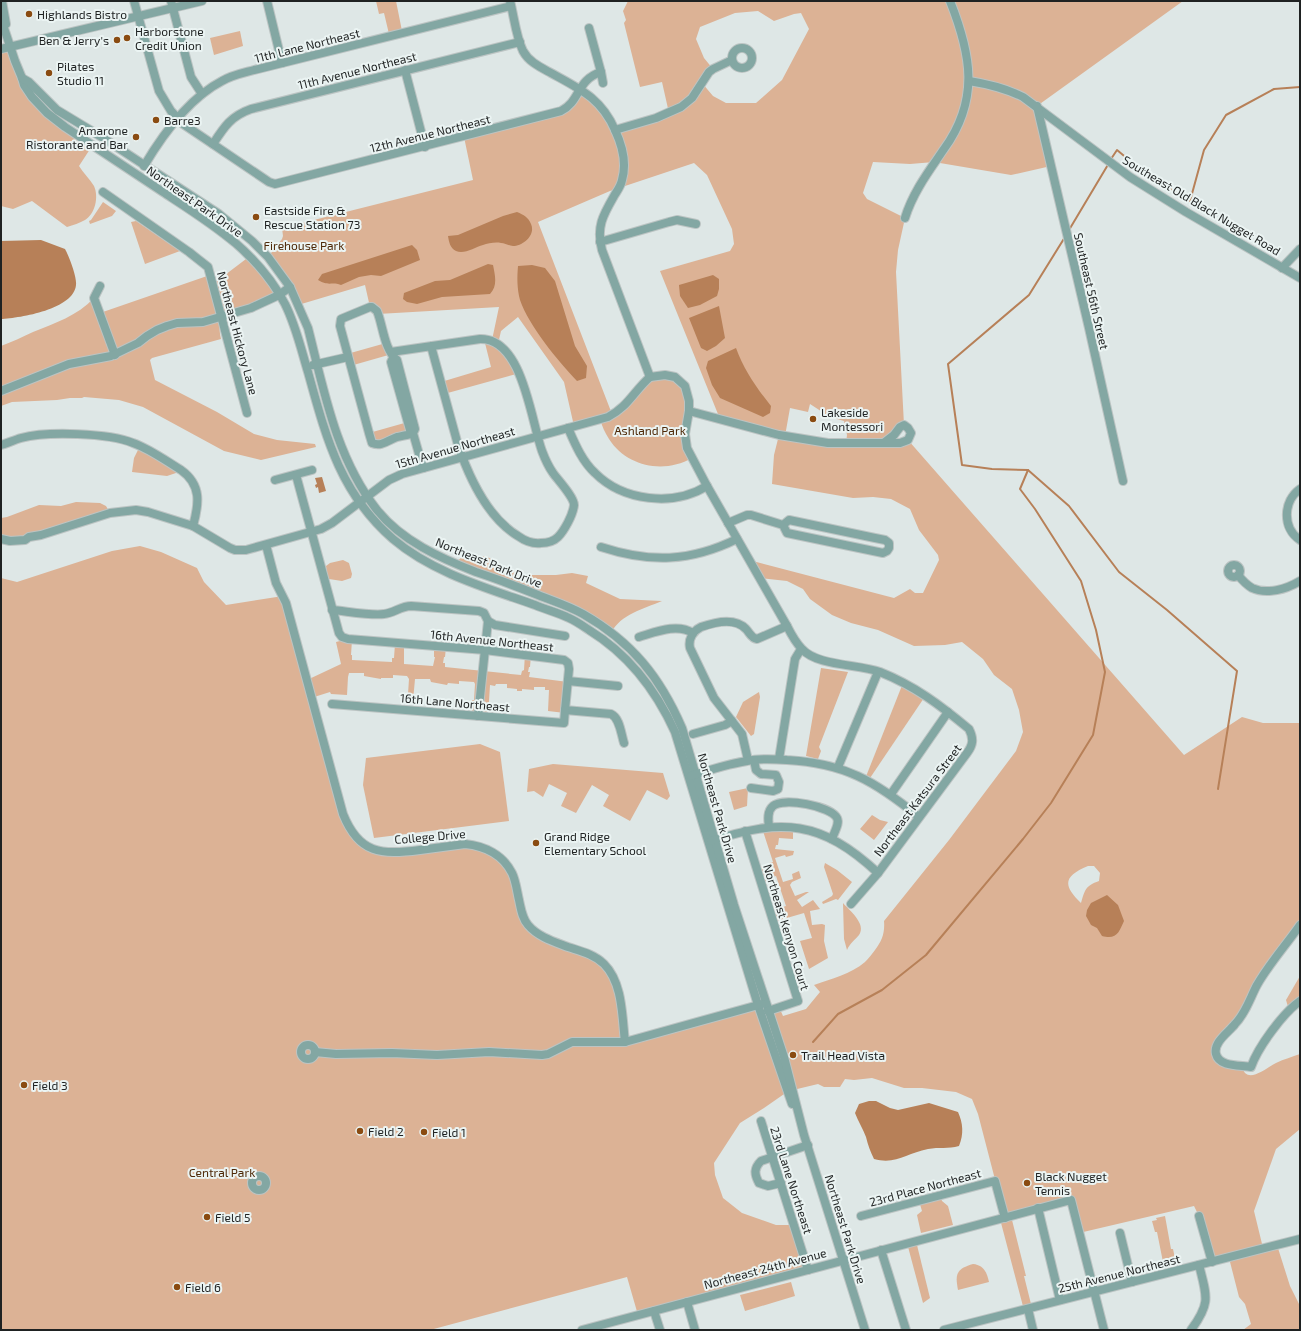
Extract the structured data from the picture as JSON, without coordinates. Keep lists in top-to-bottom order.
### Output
{
  "streets": {
    "street": [
      "11th Lane Northeast",
      "11th Avenue Northeast",
      "12th Avenue Northeast",
      "Northeast Park Drive",
      "Southeast Old Black Nugget Road",
      "Southeast 56th Street",
      "Northeast Hickory Lane",
      "15th Avenue Northeast",
      "16th Avenue Northeast",
      "16th Lane Northeast",
      "Northeast Katsura Street",
      "College Drive",
      "Northeast Kenyon Court",
      "23rd Lane Northeast",
      "23rd Place Northeast",
      "Northeast 24th Avenue",
      "25th Avenue Northeast"
    ]
  },
  "crossings": [
    ["11th Lane Northeast", "Northeast Park Drive"],
    ["11th Avenue Northeast", "12th Avenue Northeast"],
    ["Northeast Park Drive", "15th Avenue Northeast"],
    ["Northeast Park Drive", "Northeast Kenyon Court"],
    ["Northeast Park Drive", "Northeast 24th Avenue"],
    ["Southeast Old Black Nugget Road", "Southeast 56th Street"],
    ["15th Avenue Northeast", "Northeast Katsura Street"],
    ["15th Avenue Northeast", "College Drive"],
    ["16th Avenue Northeast", "16th Lane Northeast"],
    ["23rd Lane Northeast", "Northeast 24th Avenue"],
    ["23rd Place Northeast", "Northeast 24th Avenue"],
    ["Northeast 24th Avenue", "25th Avenue Northeast"]
  ],
  "parks": ["Firehouse Park", "Ashland Park", "Central Park"],
  "places": [
    "Highlands Bistro",
    "Harborstone Credit Union",
    "Ben & Jerry's",
    "Pilates Studio 11",
    "Barre3",
    "Amarone Ristorante and Bar",
    "Eastside Fire & Rescue Station 73",
    "Lakeside Montessori",
    "Grand Ridge Elementary School",
    "Trail Head Vista",
    "Field 3",
    "Field 2",
    "Field 1",
    "Black Nugget Tennis",
    "Field 5",
    "Field 6"
  ]
}
